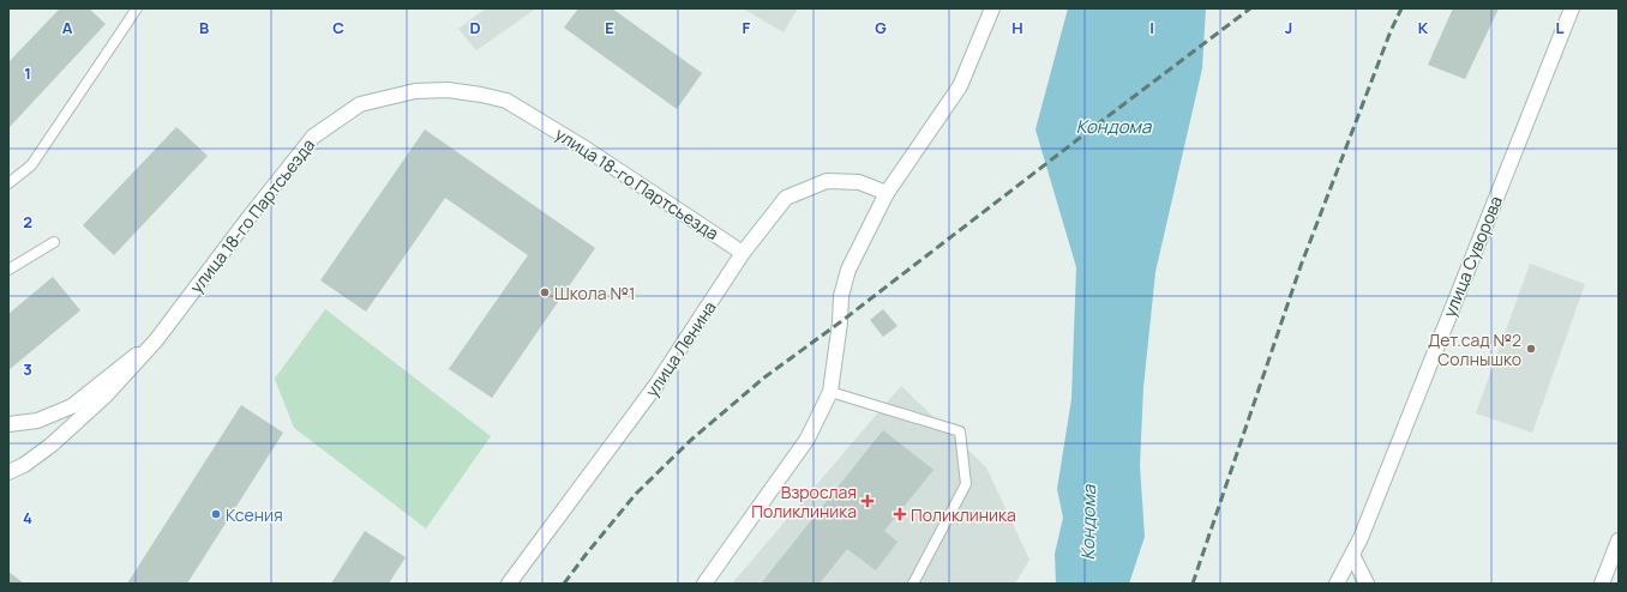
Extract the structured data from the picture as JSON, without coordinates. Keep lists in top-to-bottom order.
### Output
{
  "streets": {
    "street": ["улица 18-го Партсьезда", "улица Суворова", "улица Ленина"]
  },
  "crossings": [
    ["улица 18-го Партсьезда", "улица Ленина"]
  ],
  "water": ["Кондома"],
  "places": {
    "other": ["Школа №1", "Дет.сад №2 Солнышко", "Ксения"],
    "health": ["Взрослая Поликлиника", "Поликлиника"]
  },
  "grid": {
    "columns": [
      "A",
      "B",
      "C",
      "D",
      "E",
      "F",
      "G",
      "H",
      "I",
      "J",
      "K",
      "L"
    ],
    "rows": [
      "1",
      "2",
      "3",
      "4"
    ]
  }
}
